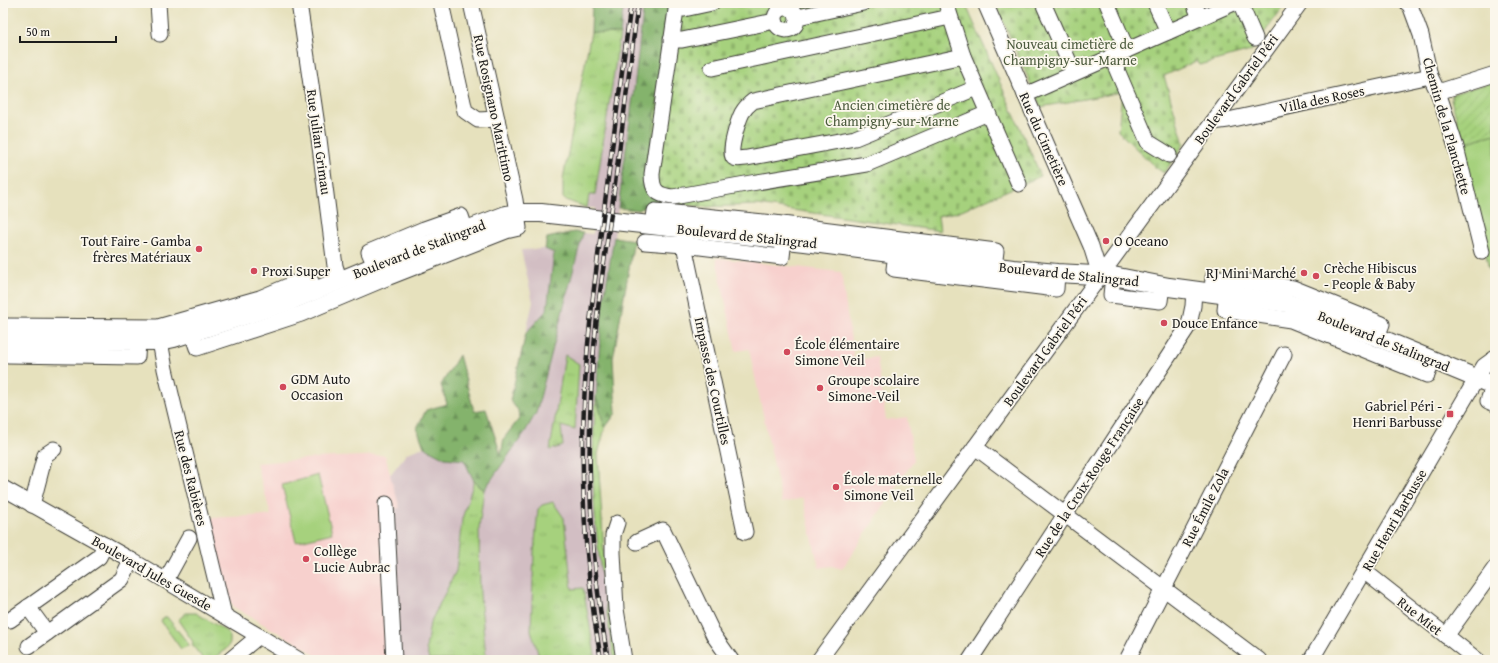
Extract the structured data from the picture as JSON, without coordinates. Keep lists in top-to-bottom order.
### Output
{
  "streets": {
    "main road": ["Boulevard de Stalingrad"],
    "street": [
      "Boulevard Gabriel Péri",
      "Villa des Roses",
      "Rue Rosignano Marittimo",
      "Chemin de la Planchette",
      "Rue du Cimetière",
      "Rue Julian Grimau",
      "Impasse des Courtilles",
      "Rue de la Croix-Rouge Française",
      "Rue des Rabières",
      "Rue Émile Zola",
      "Rue Henri Barbusse",
      "Boulevard Jules Guesde",
      "Rue Miet"
    ]
  },
  "crossings": [
    ["Boulevard Gabriel Péri", "Villa des Roses"],
    ["Boulevard Gabriel Péri", "Rue du Cimetière"],
    ["Boulevard Gabriel Péri", "Boulevard de Stalingrad"],
    ["Villa des Roses", "Chemin de la Planchette"],
    ["Rue Rosignano Marittimo", "Boulevard de Stalingrad"],
    ["Rue du Cimetière", "Boulevard de Stalingrad"],
    ["Rue Julian Grimau", "Boulevard de Stalingrad"],
    ["Boulevard de Stalingrad", "Impasse des Courtilles"],
    ["Boulevard de Stalingrad", "Rue de la Croix-Rouge Française"],
    ["Boulevard de Stalingrad", "Rue des Rabières"],
    ["Boulevard de Stalingrad", "Rue Henri Barbusse"],
    ["Rue des Rabières", "Boulevard Jules Guesde"],
    ["Rue Henri Barbusse", "Rue Miet"]
  ],
  "parks": ["Nouveau cimetière de Champigny-sur-Marne", "Ancien cimetière de Champigny-sur-Marne"],
  "places": {
    "other": [
      "O Oceano",
      "Tout Faire - Gamba frères Matériaux",
      "Proxi Super",
      "RJ Mini Marché",
      "Crèche Hibiscus - People & Baby",
      "Douce Enfance",
      "École élémentaire Simone Veil",
      "GDM Auto Occasion",
      "Groupe scolaire Simone-Veil",
      "École maternelle Simone Veil",
      "Collège Lucie Aubrac"
    ],
    "transit": ["Gabriel Péri - Henri Barbusse"]
  },
  "scale_bar": "50 m"
}
